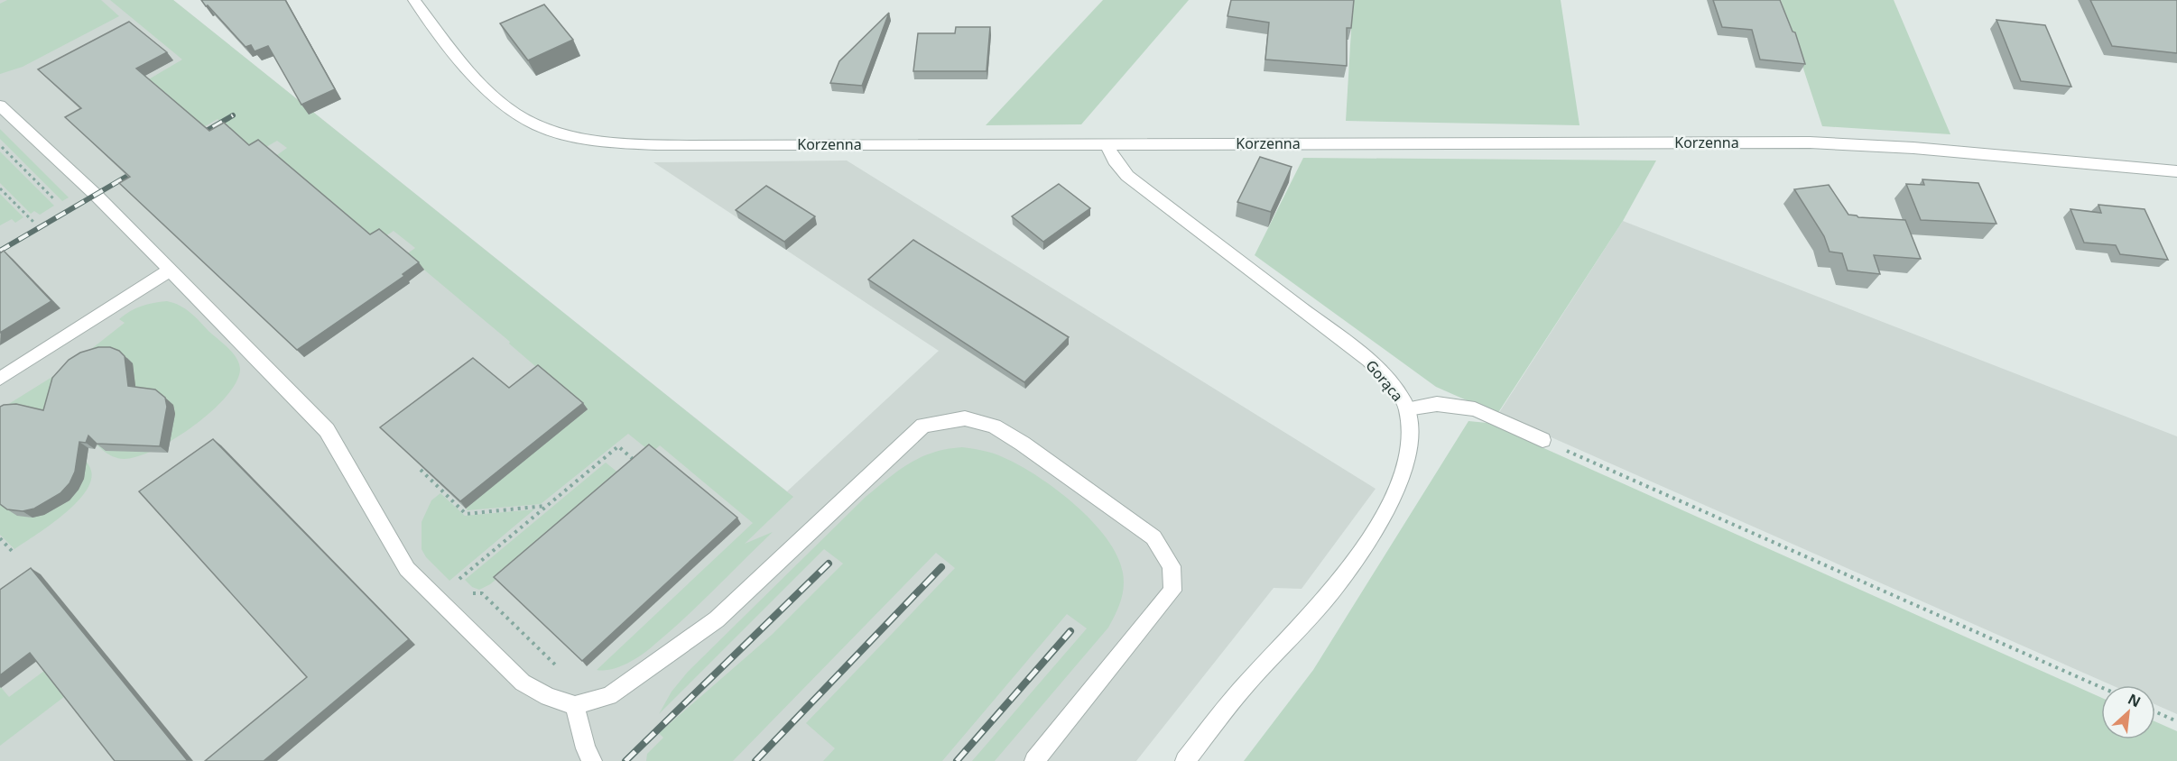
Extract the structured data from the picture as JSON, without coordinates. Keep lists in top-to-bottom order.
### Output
{
  "streets": {
    "street": ["Korzenna", "Gorąca"]
  },
  "crossings": [
    ["Korzenna", "Gorąca"]
  ],
  "north": "top right"
}
